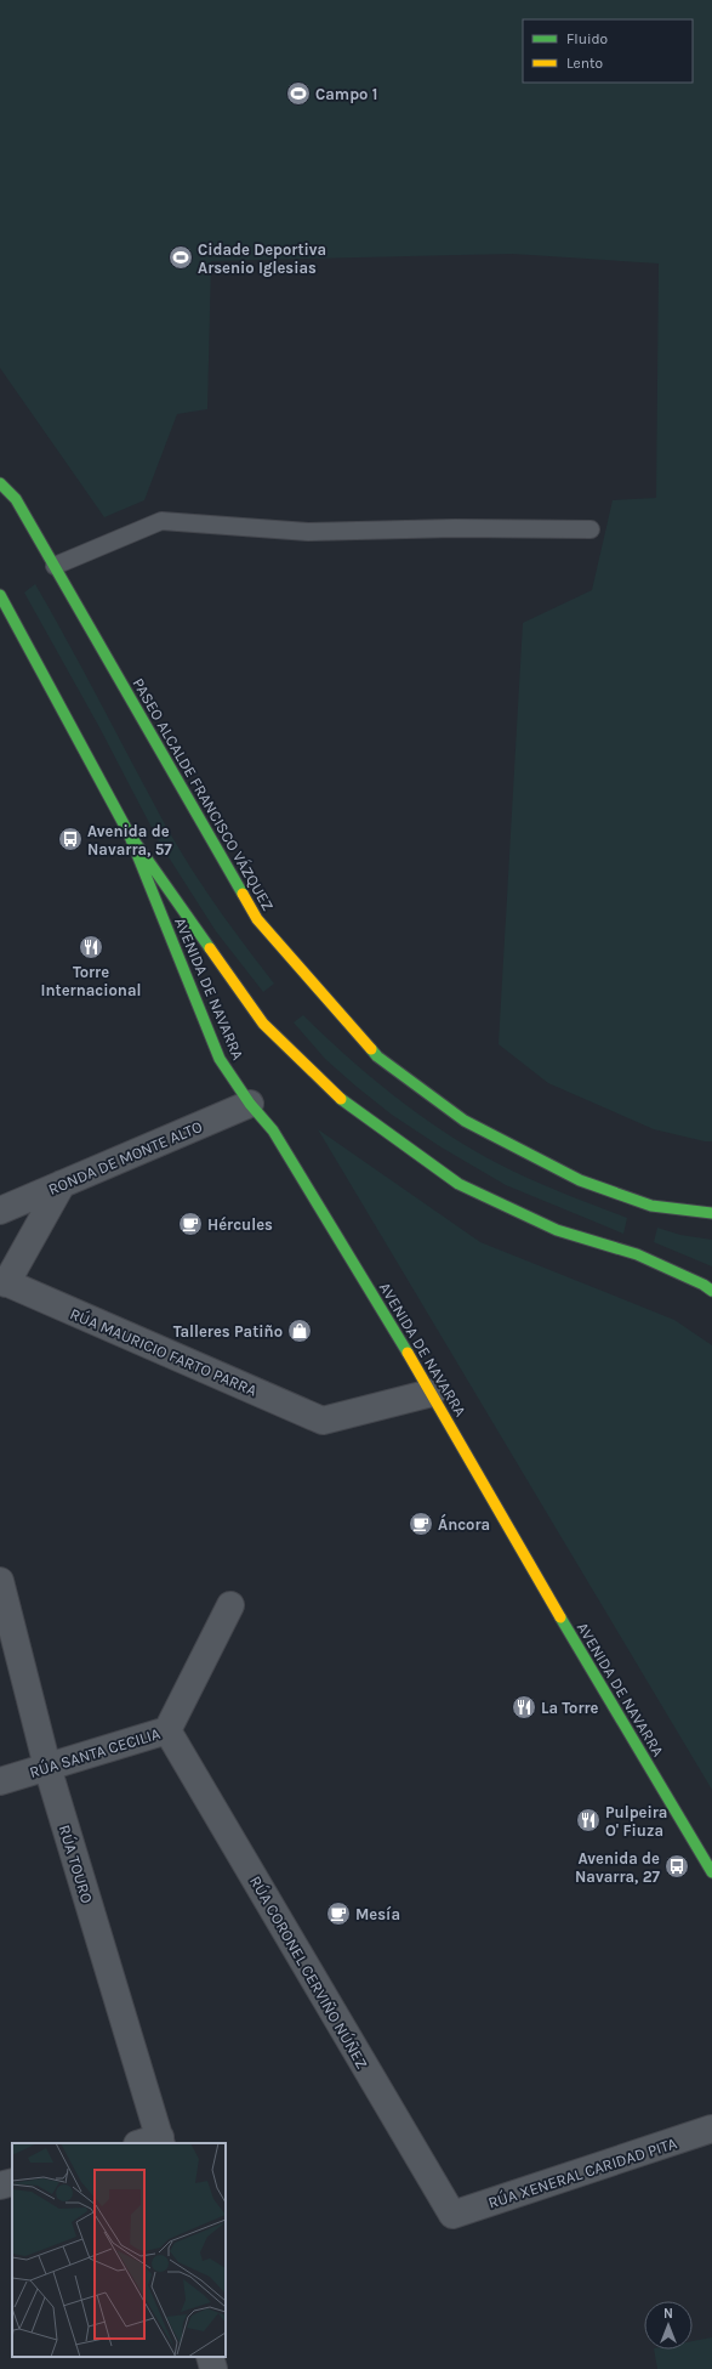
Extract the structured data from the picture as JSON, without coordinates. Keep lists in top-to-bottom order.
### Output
{
  "streets": {
    "main road": ["PASEO ALCALDE FRANCISCO VÁZQUEZ", "AVENIDA DE NAVARRA"],
    "street": [
      "RONDA DE MONTE ALTO",
      "RÚA MAURICIO FARTO PARRA",
      "RÚA SANTA CECILIA",
      "RÚA TOURO",
      "RÚA CORONEL CERVIÑO NÚÑEZ",
      "RÚA XENERAL CARIDAD PITA"
    ]
  },
  "crossings": [
    ["AVENIDA DE NAVARRA", "RONDA DE MONTE ALTO"],
    ["AVENIDA DE NAVARRA", "RÚA MAURICIO FARTO PARRA"],
    ["RONDA DE MONTE ALTO", "RÚA MAURICIO FARTO PARRA"],
    ["RÚA SANTA CECILIA", "RÚA TOURO"],
    ["RÚA SANTA CECILIA", "RÚA CORONEL CERVIÑO NÚÑEZ"],
    ["RÚA CORONEL CERVIÑO NÚÑEZ", "RÚA XENERAL CARIDAD PITA"]
  ],
  "places": {
    "sports": ["Campo 1", "Cidade Deportiva Arsenio Iglesias"],
    "bus stop": ["Avenida de Navarra, 57", "Avenida de Navarra, 27"],
    "restaurant": ["Torre Internacional", "La Torre", "Pulpeira O' Fiuza"],
    "cafe": ["Hércules", "Áncora", "Mesía"],
    "shop": ["Talleres Patiño"]
  },
  "legend": ["Fluido", "Lento"],
  "north": "top"
}
